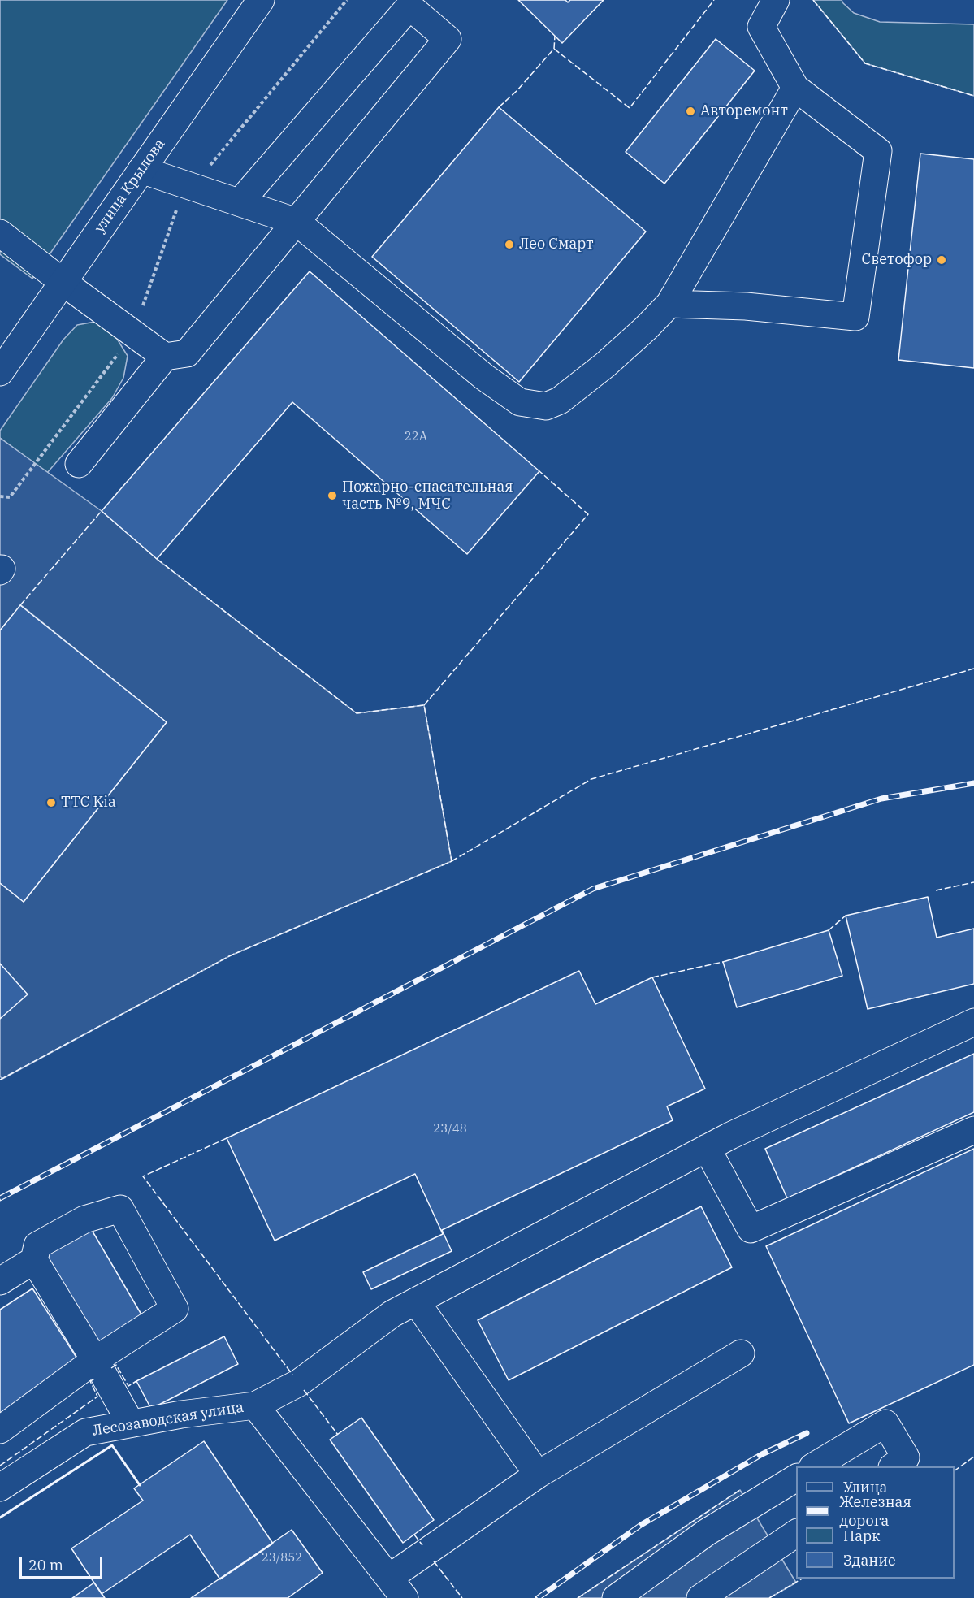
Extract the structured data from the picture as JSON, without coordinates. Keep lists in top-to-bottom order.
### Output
{
  "streets": {
    "main road": ["улица Крылова", "Лесозаводская улица"]
  },
  "places": [
    "Авторемонт",
    "Лео Смарт",
    "Светофор",
    "Пожарно-спасательная часть №9, МЧС",
    "ТТС Kia"
  ],
  "house_numbers": ["22А", "23/48", "23/852"],
  "legend": [
    "Улица",
    "Железная дорога",
    "Парк",
    "Здание"
  ],
  "scale_bar": "20 m"
}
